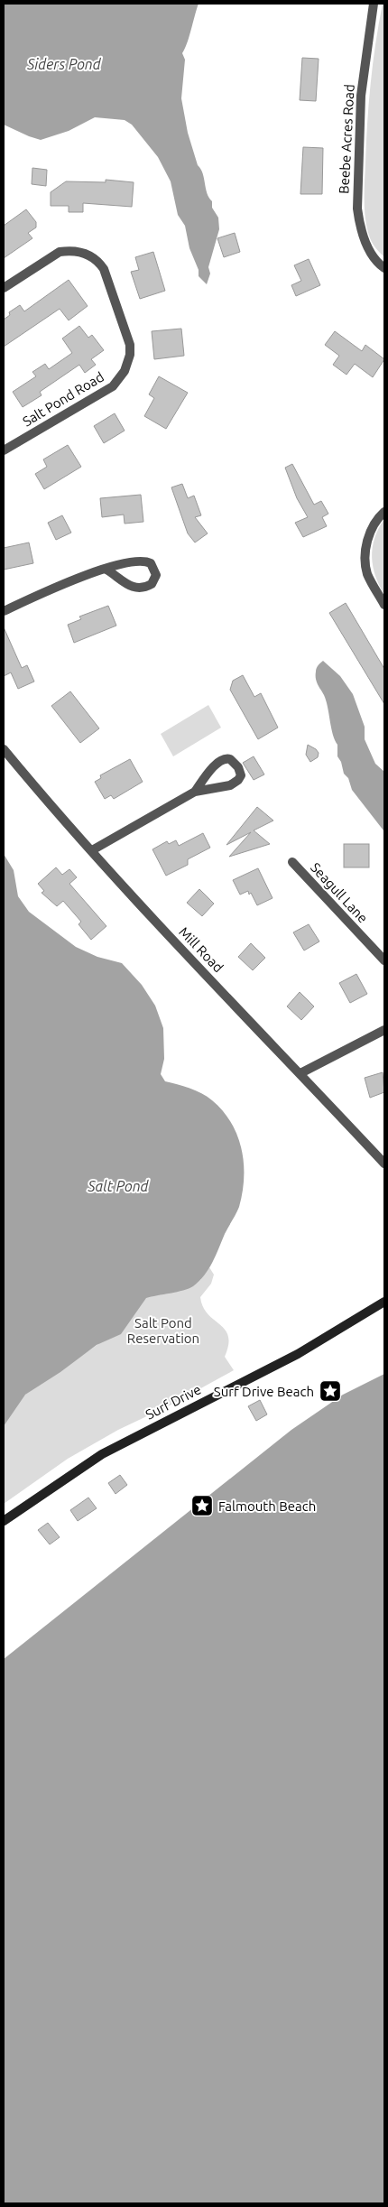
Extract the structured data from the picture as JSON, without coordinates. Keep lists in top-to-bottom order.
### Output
{
  "streets": {
    "main road": ["Surf Drive"],
    "street": [
      "Beebe Acres Road",
      "Salt Pond Road",
      "Seagull Lane",
      "Mill Road"
    ]
  },
  "water": ["Siders Pond", "Salt Pond"],
  "parks": ["Salt Pond Reservation"],
  "places": {
    "place": ["Surf Drive Beach", "Falmouth Beach"]
  }
}
